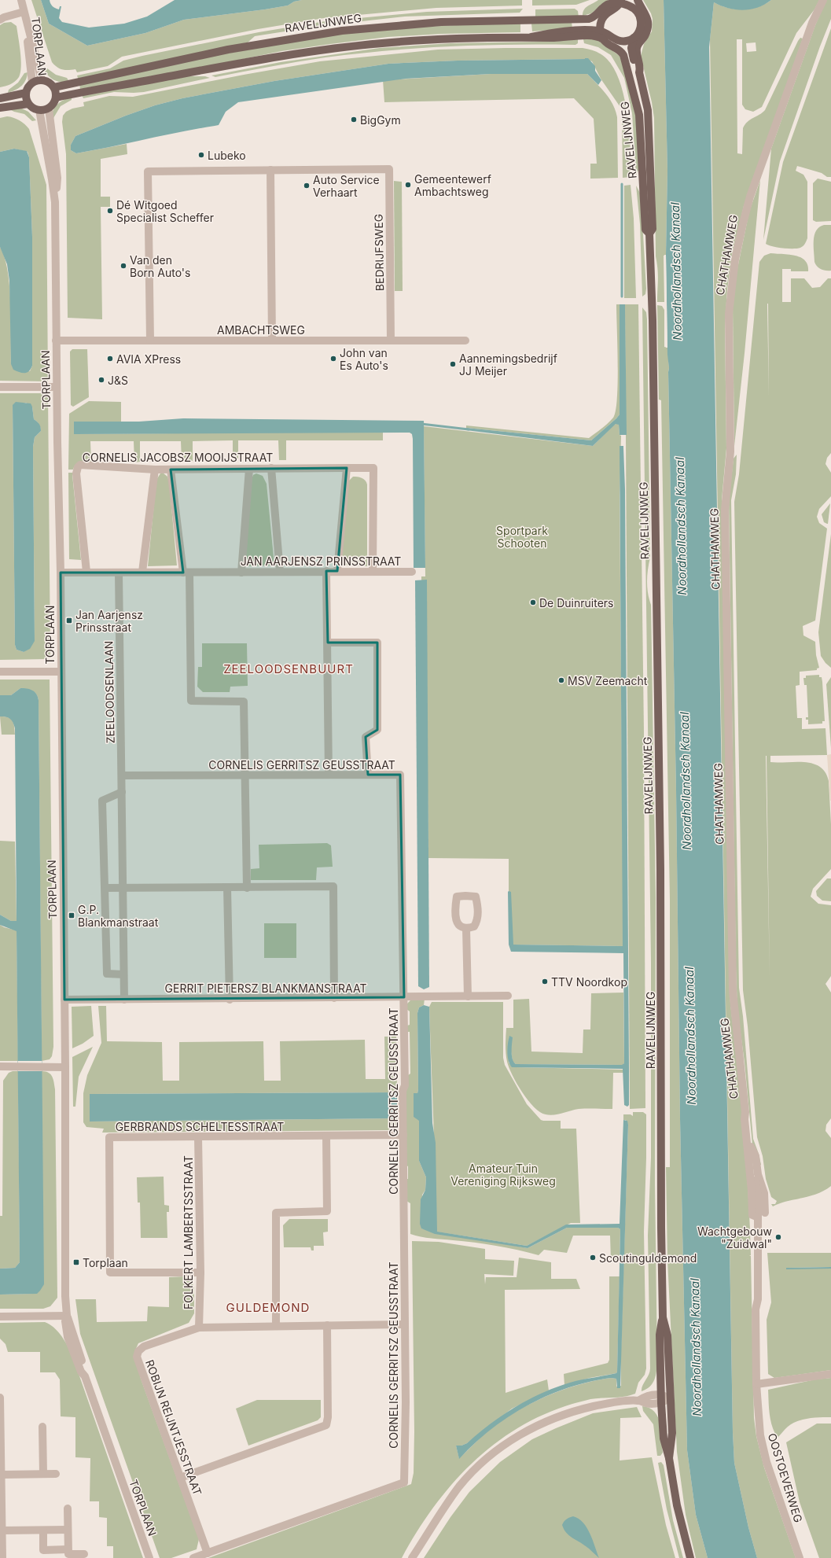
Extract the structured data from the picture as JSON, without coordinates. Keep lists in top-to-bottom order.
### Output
{
  "streets": {
    "main road": ["RAVELIJNWEG"],
    "street": [
      "TORPLAAN",
      "BEDRIJFSWEG",
      "CHATHAMWEG",
      "AMBACHTSWEG",
      "CORNELIS JACOBSZ MOOIJSTRAAT",
      "JAN AARJENSZ PRINSSTRAAT",
      "ZEELOODSENLAAN",
      "CORNELIS GERRITSZ GEUSSTRAAT",
      "GERRIT PIETERSZ BLANKMANSTRAAT",
      "GERBRANDS SCHELTESSTRAAT",
      "FOLKERT LAMBERTSSTRAAT",
      "ROBIJN REIJNTJESSTRAAT",
      "OOSTOEVERWEG"
    ]
  },
  "crossings": [
    ["RAVELIJNWEG", "TORPLAAN"],
    ["TORPLAAN", "AMBACHTSWEG"],
    ["TORPLAAN", "JAN AARJENSZ PRINSSTRAAT"],
    ["TORPLAAN", "GERRIT PIETERSZ BLANKMANSTRAAT"],
    ["BEDRIJFSWEG", "AMBACHTSWEG"],
    ["CHATHAMWEG", "OOSTOEVERWEG"],
    ["CORNELIS JACOBSZ MOOIJSTRAAT", "JAN AARJENSZ PRINSSTRAAT"],
    ["JAN AARJENSZ PRINSSTRAAT", "ZEELOODSENLAAN"],
    ["ZEELOODSENLAAN", "CORNELIS GERRITSZ GEUSSTRAAT"],
    ["ZEELOODSENLAAN", "GERRIT PIETERSZ BLANKMANSTRAAT"],
    ["CORNELIS GERRITSZ GEUSSTRAAT", "GERRIT PIETERSZ BLANKMANSTRAAT"],
    ["CORNELIS GERRITSZ GEUSSTRAAT", "GERBRANDS SCHELTESSTRAAT"],
    ["CORNELIS GERRITSZ GEUSSTRAAT", "ROBIJN REIJNTJESSTRAAT"],
    ["GERBRANDS SCHELTESSTRAAT", "FOLKERT LAMBERTSSTRAAT"],
    ["FOLKERT LAMBERTSSTRAAT", "ROBIJN REIJNTJESSTRAAT"]
  ],
  "districts": ["ZEELOODSENBUURT", "GULDEMOND"],
  "water": ["Noordhollandsch Kanaal"],
  "parks": ["Sportpark Schooten", "Amateur Tuin Vereniging Rijksweg"],
  "places": {
    "other": [
      "BigGym",
      "Lubeko",
      "Gemeentewerf Ambachtsweg",
      "Auto Service Verhaart",
      "Dé Witgoed Specialist Scheffer",
      "Van den Born Auto's",
      "AVIA XPress",
      "John van Es Auto's",
      "Aannemingsbedrijf JJ Meijer",
      "J&S",
      "De Duinruiters",
      "MSV Zeemacht",
      "TTV Noordkop",
      "Wachtgebouw \"Zuidwal\"",
      "Scoutinguldemond"
    ],
    "transit": ["Jan Aarjensz Prinsstraat", "G.P. Blankmanstraat", "Torplaan"]
  }
}
